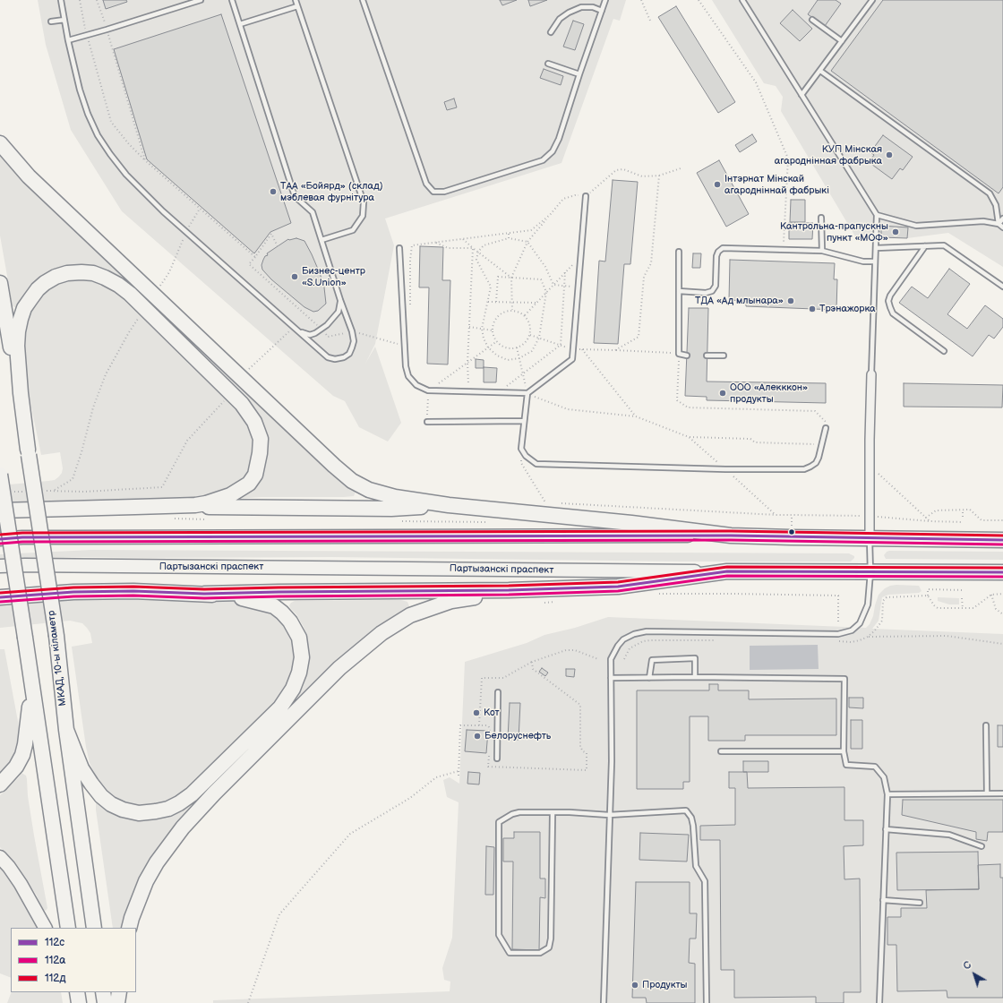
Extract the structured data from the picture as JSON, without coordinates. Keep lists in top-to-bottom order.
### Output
{
  "streets": {
    "highway": ["Партызанскі праспект", "МКАД, 10-ы кіламетр"]
  },
  "places": [
    "КУП Мінская агароднінная фабрыка",
    "Інтэрнат Мінскай агародніннай фабрыкі",
    "ТАА «Бойярд» (склад) мэблевая фурнітура",
    "Кантрольна-прапускны пункт «МОФ»",
    "Бизнес-центр «S.Union»",
    "ТДА «Ад млынара»",
    "Трэнажорка",
    "ООО «Алекккон» продукты",
    "Кот",
    "Белоруснефть",
    "Продукты"
  ],
  "lines": ["transit line 112д", "transit line 112с", "transit line 112а"],
  "legend": ["112с", "112а", "112д"],
  "north": "top left"
}
